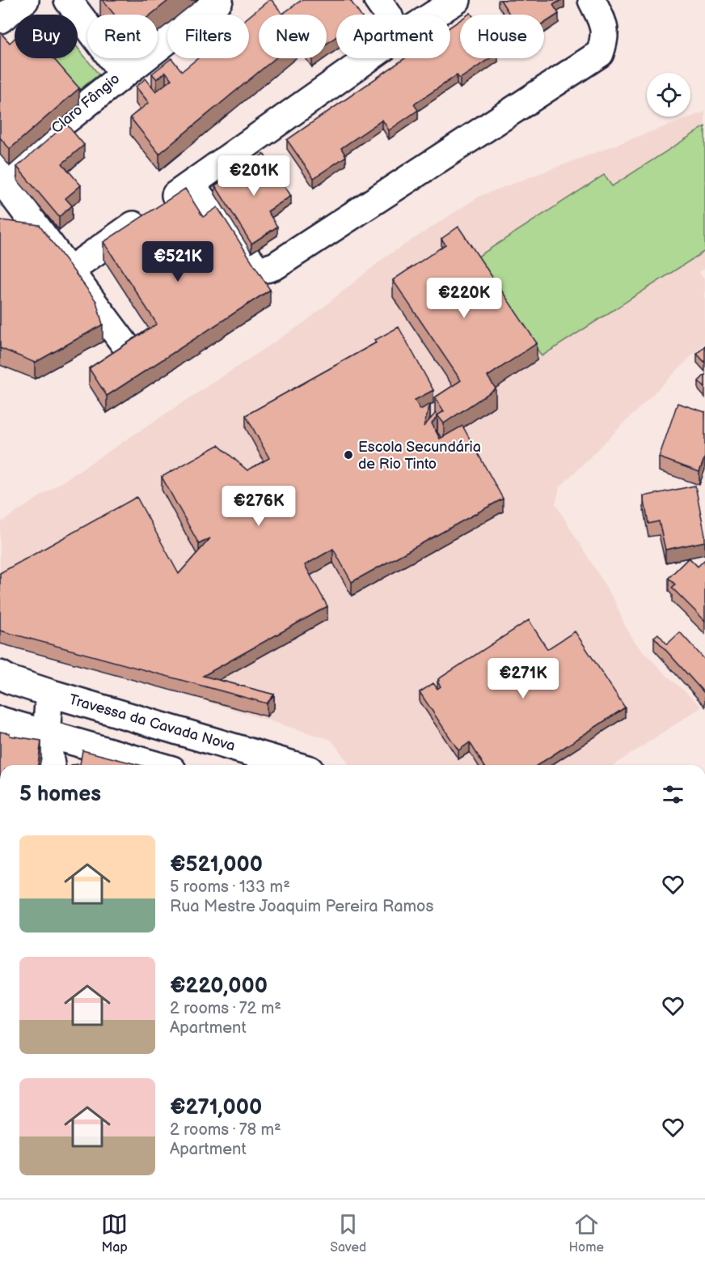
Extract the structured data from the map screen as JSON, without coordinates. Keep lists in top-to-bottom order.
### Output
{
  "streets": {
    "street": ["Claro Fângio", "Travessa da Cavada Nova"]
  },
  "places": ["Escola Secundária de Rio Tinto"],
  "page": {
    "chip": [
      "Buy",
      "Rent",
      "Filters",
      "New",
      "Apartment",
      "House"
    ],
    "price": [
      "€201K",
      "€521K",
      "€220K",
      "€276K",
      "€271K"
    ],
    "heading": "5 homes",
    "list": [
      {
        "name": "€521,000",
        "note": "5 rooms · 133 m² · Rua Mestre Joaquim Pereira Ramos"
      },
      {
        "name": "€220,000",
        "note": "2 rooms · 72 m² · Apartment"
      },
      {
        "name": "€271,000",
        "note": "2 rooms · 78 m² · Apartment"
      }
    ],
    "tabs": ["Map", "Saved", "Home"]
  }
}
